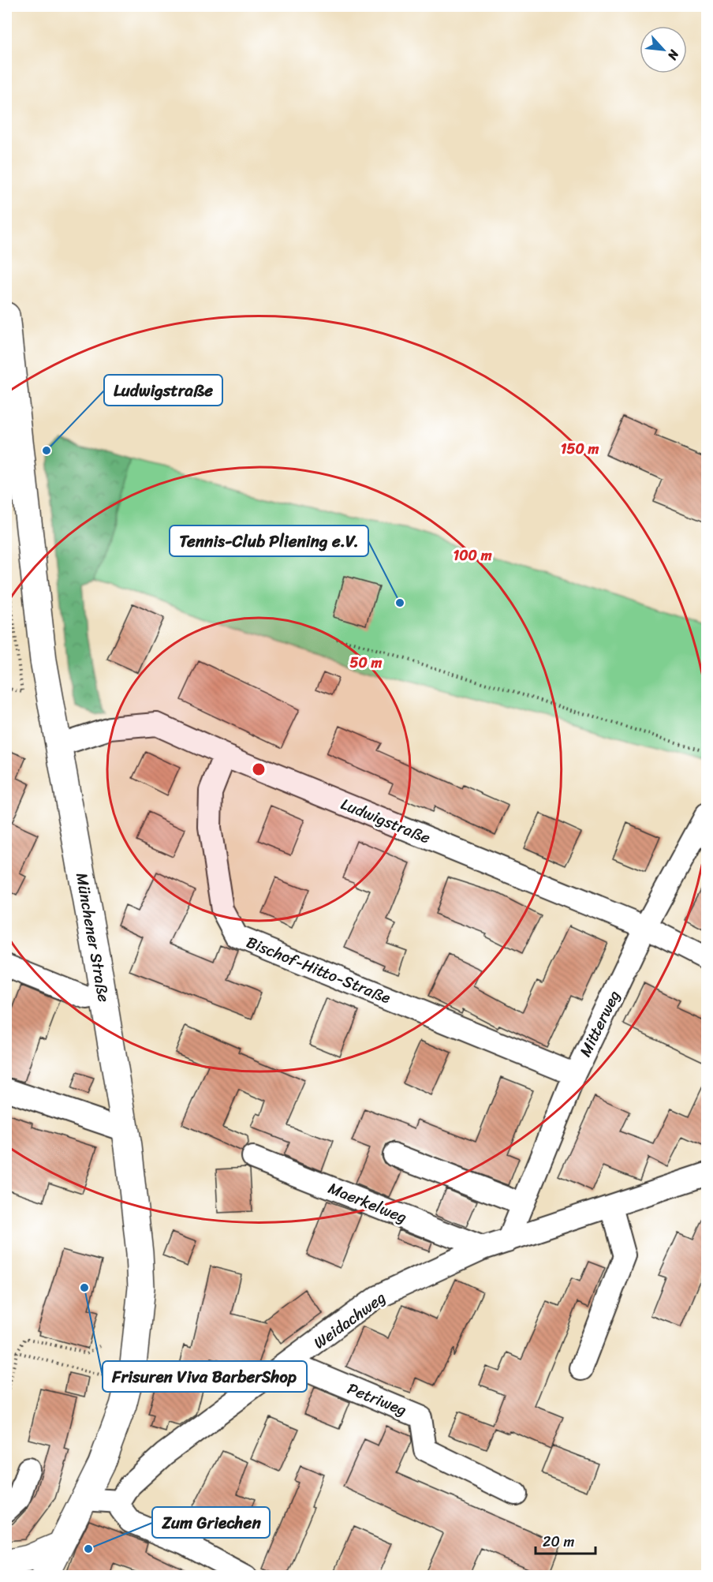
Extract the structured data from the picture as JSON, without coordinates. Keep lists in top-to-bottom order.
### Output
{
  "streets": {
    "main road": ["Münchener Straße"],
    "street": [
      "Ludwigstraße",
      "Bischof-Hitto-Straße",
      "Mitterweg",
      "Maerkelweg",
      "Weidachweg",
      "Petriweg"
    ]
  },
  "crossings": [
    ["Ludwigstraße", "Münchener Straße"],
    ["Ludwigstraße", "Bischof-Hitto-Straße"],
    ["Ludwigstraße", "Mitterweg"],
    ["Bischof-Hitto-Straße", "Mitterweg"],
    ["Mitterweg", "Weidachweg"],
    ["Maerkelweg", "Weidachweg"],
    ["Weidachweg", "Petriweg"]
  ],
  "places": [
    "Ludwigstraße",
    "Tennis-Club Pliening e.V.",
    "Frisuren Viva BarberShop",
    "Zum Griechen"
  ],
  "scale_bar": "20 m",
  "north": "bottom right",
  "rings": ["150 m", "100 m", "50 m"]
}
